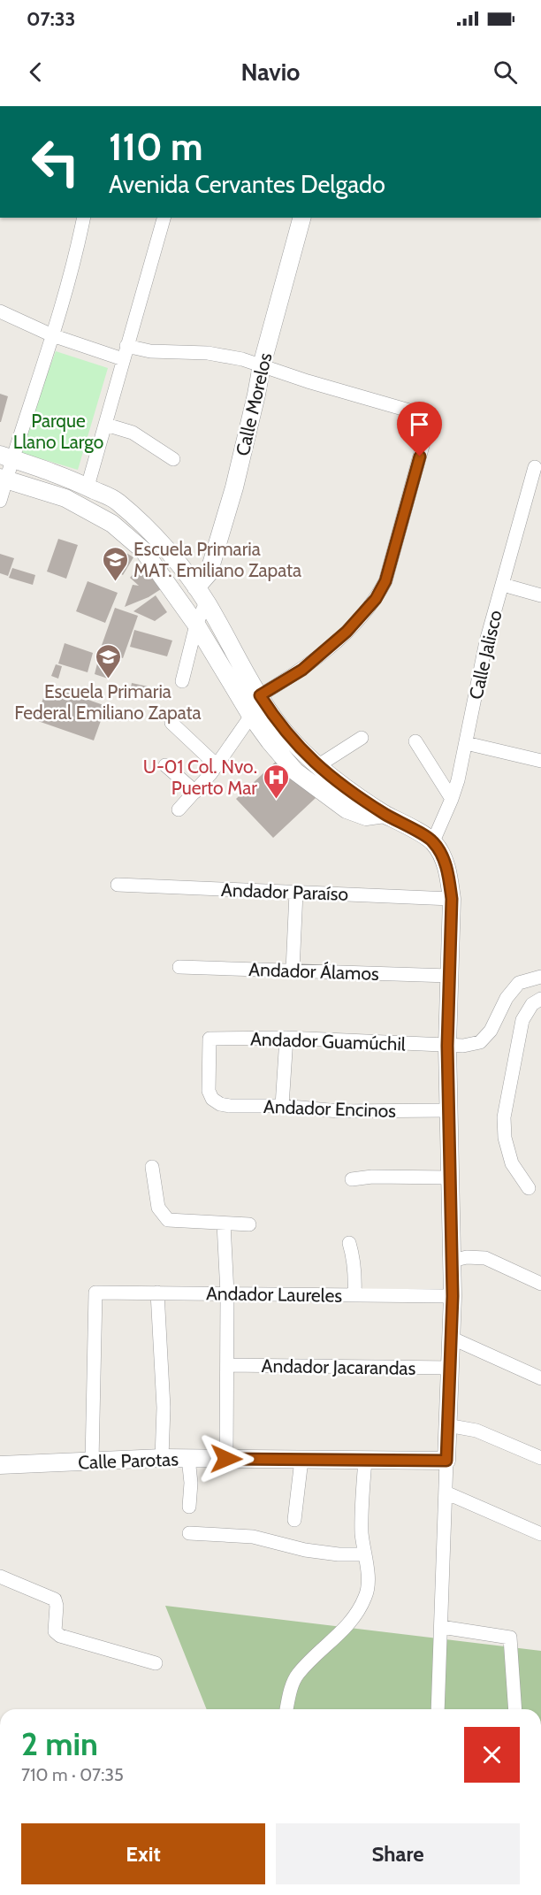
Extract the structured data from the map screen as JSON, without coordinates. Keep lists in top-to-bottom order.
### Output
{
  "streets": {
    "street": [
      "Calle Morelos",
      "Calle Jalisco",
      "Andador Paraíso",
      "Andador Álamos",
      "Andador Guamúchil",
      "Andador Encinos",
      "Andador Laureles",
      "Andador Jacarandas",
      "Calle Parotas"
    ]
  },
  "crossings": [
    ["Andador Guamúchil", "Andador Encinos"],
    ["Andador Laureles", "Calle Parotas"]
  ],
  "parks": ["Parque Llano Largo"],
  "places": {
    "school or university": ["Escuela Primaria MAT. Emiliano Zapata", "Escuela Primaria Federal Emiliano Zapata"],
    "hospital": ["U-01 Col. Nvo. Puerto Mar"]
  },
  "page": {
    "status": "07:33",
    "header": "Navio",
    "turn": ["110 m", "Avenida Cervantes Delgado"],
    "heading": ["2 min", "710 m · 07:35"],
    "buttons": ["Exit", "Share"]
  }
}
